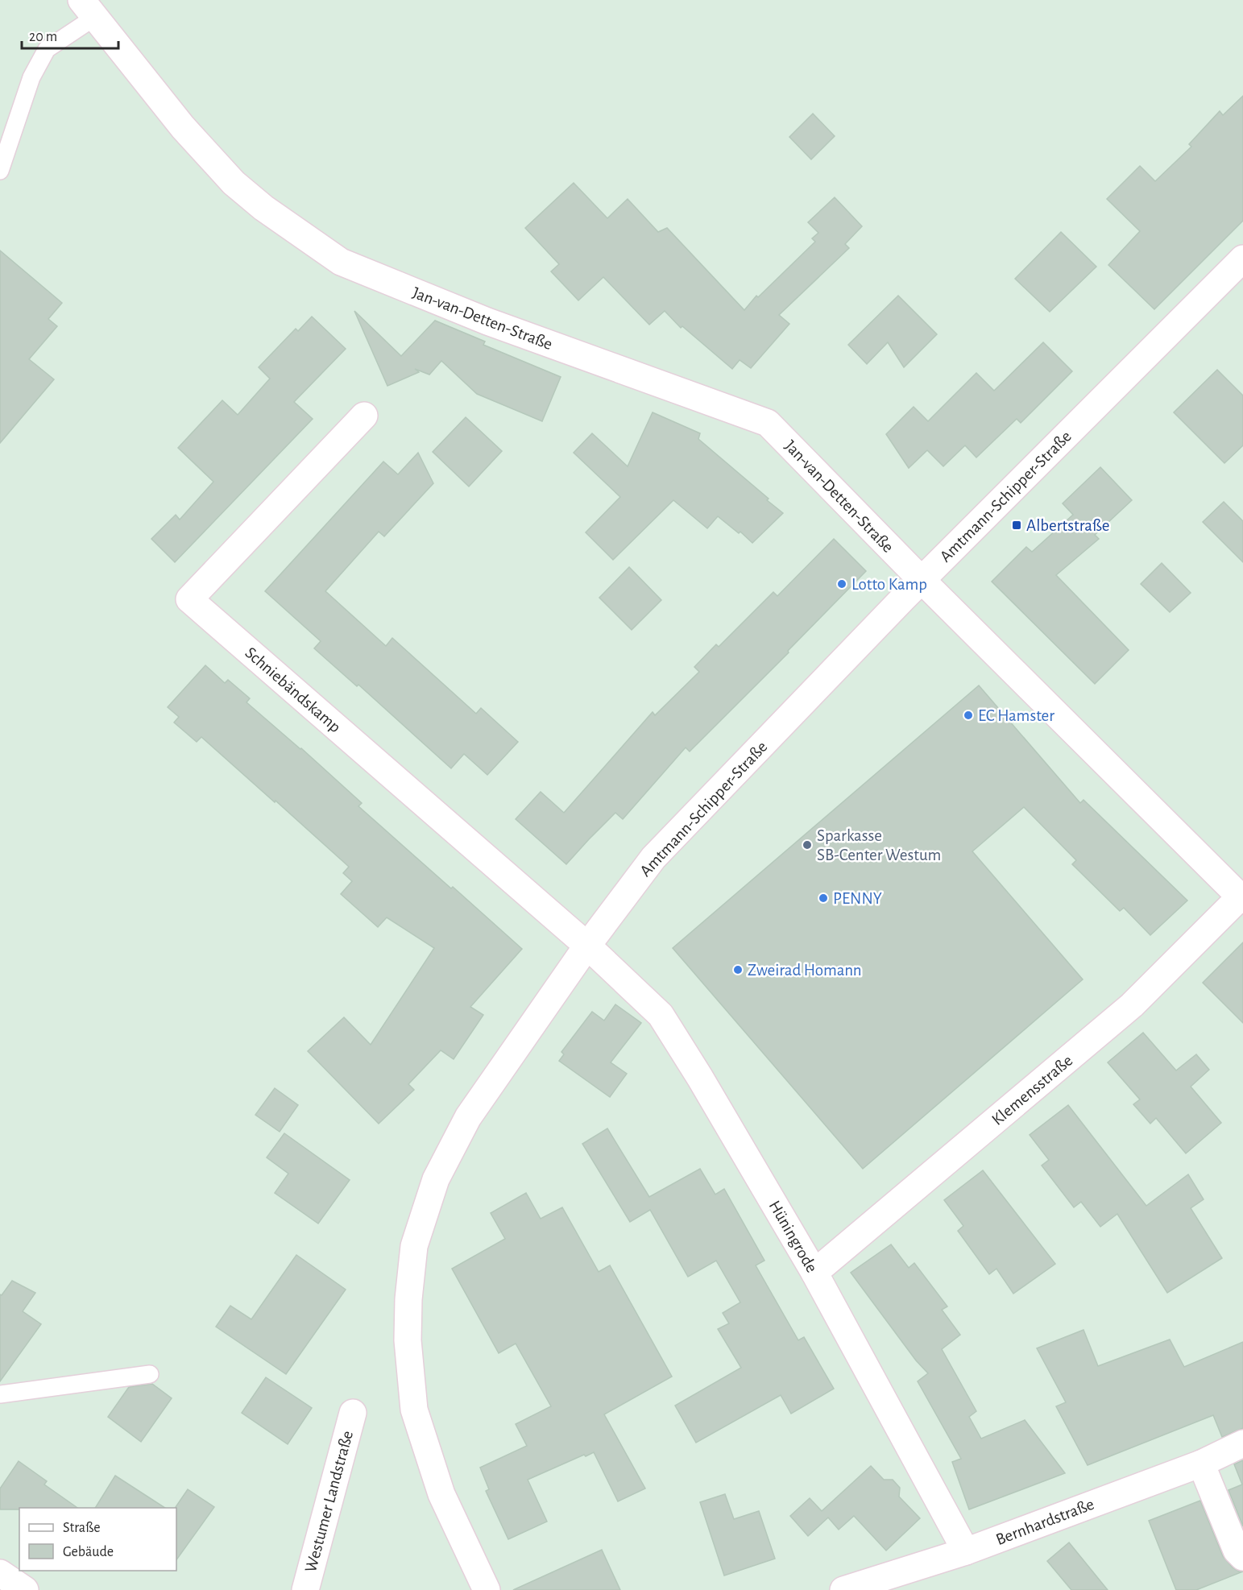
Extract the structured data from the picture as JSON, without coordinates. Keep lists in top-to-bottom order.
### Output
{
  "streets": {
    "street": [
      "Jan-van-Detten-Straße",
      "Amtmann-Schipper-Straße",
      "Schniebändskamp",
      "Klemensstraße",
      "Hüningrode",
      "Westumer Landstraße",
      "Bernhardstraße"
    ]
  },
  "crossings": [
    ["Jan-van-Detten-Straße", "Amtmann-Schipper-Straße"],
    ["Amtmann-Schipper-Straße", "Schniebändskamp"],
    ["Amtmann-Schipper-Straße", "Hüningrode"],
    ["Schniebändskamp", "Hüningrode"],
    ["Klemensstraße", "Hüningrode"],
    ["Hüningrode", "Bernhardstraße"]
  ],
  "places": {
    "transit": ["Albertstraße"],
    "other": [
      "Lotto Kamp",
      "EC Hamster",
      "Sparkasse SB-Center Westum",
      "PENNY",
      "Zweirad Homann"
    ]
  },
  "legend": ["Straße", "Gebäude"],
  "scale_bar": "20 m"
}
